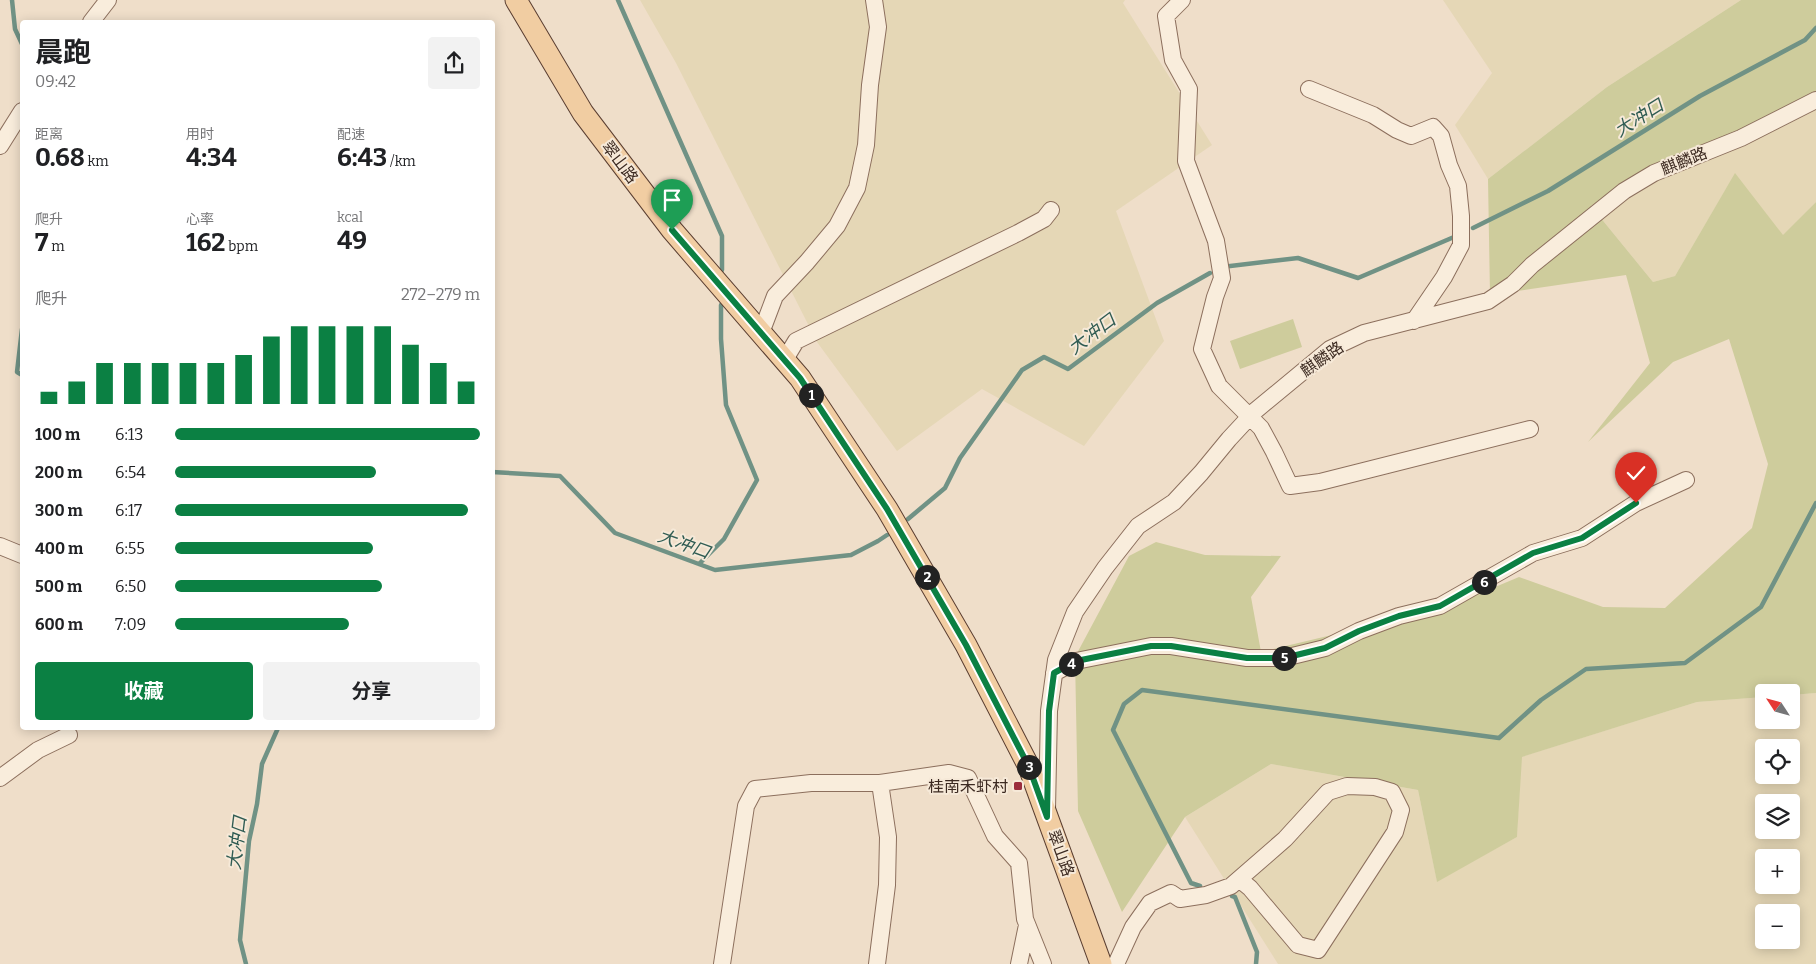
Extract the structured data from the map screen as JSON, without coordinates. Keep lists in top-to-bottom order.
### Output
{
  "streets": {
    "main road": ["翠山路"],
    "street": ["麒麟路"]
  },
  "crossings": [
    ["麒麟路", "翠山路"]
  ],
  "water": ["大冲口"],
  "places": {
    "transit": ["桂南禾虾村"]
  },
  "north": "top left",
  "page": {
    "heading": ["晨跑", "09:42"],
    "stats": [
      ["距离", "0.68 km"],
      ["用时", "4:34"],
      ["配速", "6:43 /km"],
      ["爬升", "7 m"],
      ["心率", "162 bpm"],
      ["kcal", "49"]
    ],
    "chart": ["爬升", "272–279 m"],
    "pins": [
      "1",
      "2",
      "6",
      "5",
      "4",
      "3"
    ],
    "list": [
      {
        "name": "100 m",
        "note": "6:13"
      },
      {
        "name": "200 m",
        "note": "6:54"
      },
      {
        "name": "300 m",
        "note": "6:17"
      },
      {
        "name": "400 m",
        "note": "6:55"
      },
      {
        "name": "500 m",
        "note": "6:50"
      },
      {
        "name": "600 m",
        "note": "7:09"
      }
    ],
    "buttons": ["收藏", "分享"],
    "map_buttons": ["+", "−"]
  }
}
